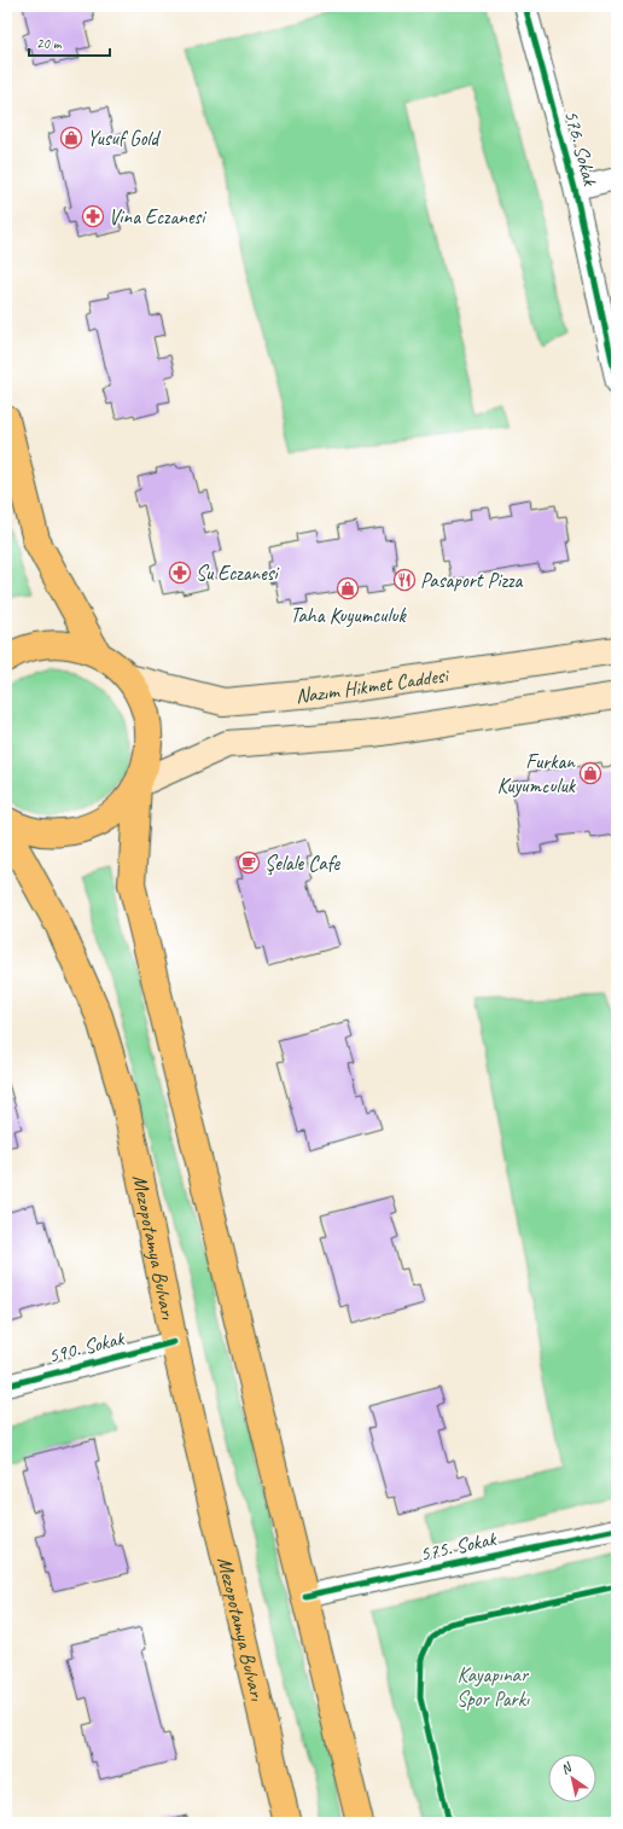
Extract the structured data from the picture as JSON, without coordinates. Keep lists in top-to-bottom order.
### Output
{
  "streets": {
    "main road": ["Nazım Hikmet Caddesi", "Mezopotamya Bulvarı"],
    "street": ["576. Sokak", "590. Sokak", "575. Sokak"]
  },
  "crossings": [
    ["Mezopotamya Bulvarı", "590. Sokak"]
  ],
  "parks": ["Kayapınar Spor Parkı"],
  "places": {
    "shop": ["Yusuf Gold", "Taha Kuyumculuk", "Furkan Kuyumculuk"],
    "pharmacy": ["Vina Eczanesi", "Su Eczanesi"],
    "restaurant": ["Pasaport Pizza"],
    "cafe": ["Şelale Cafe"]
  },
  "scale_bar": "20 m",
  "north": "top left"
}
